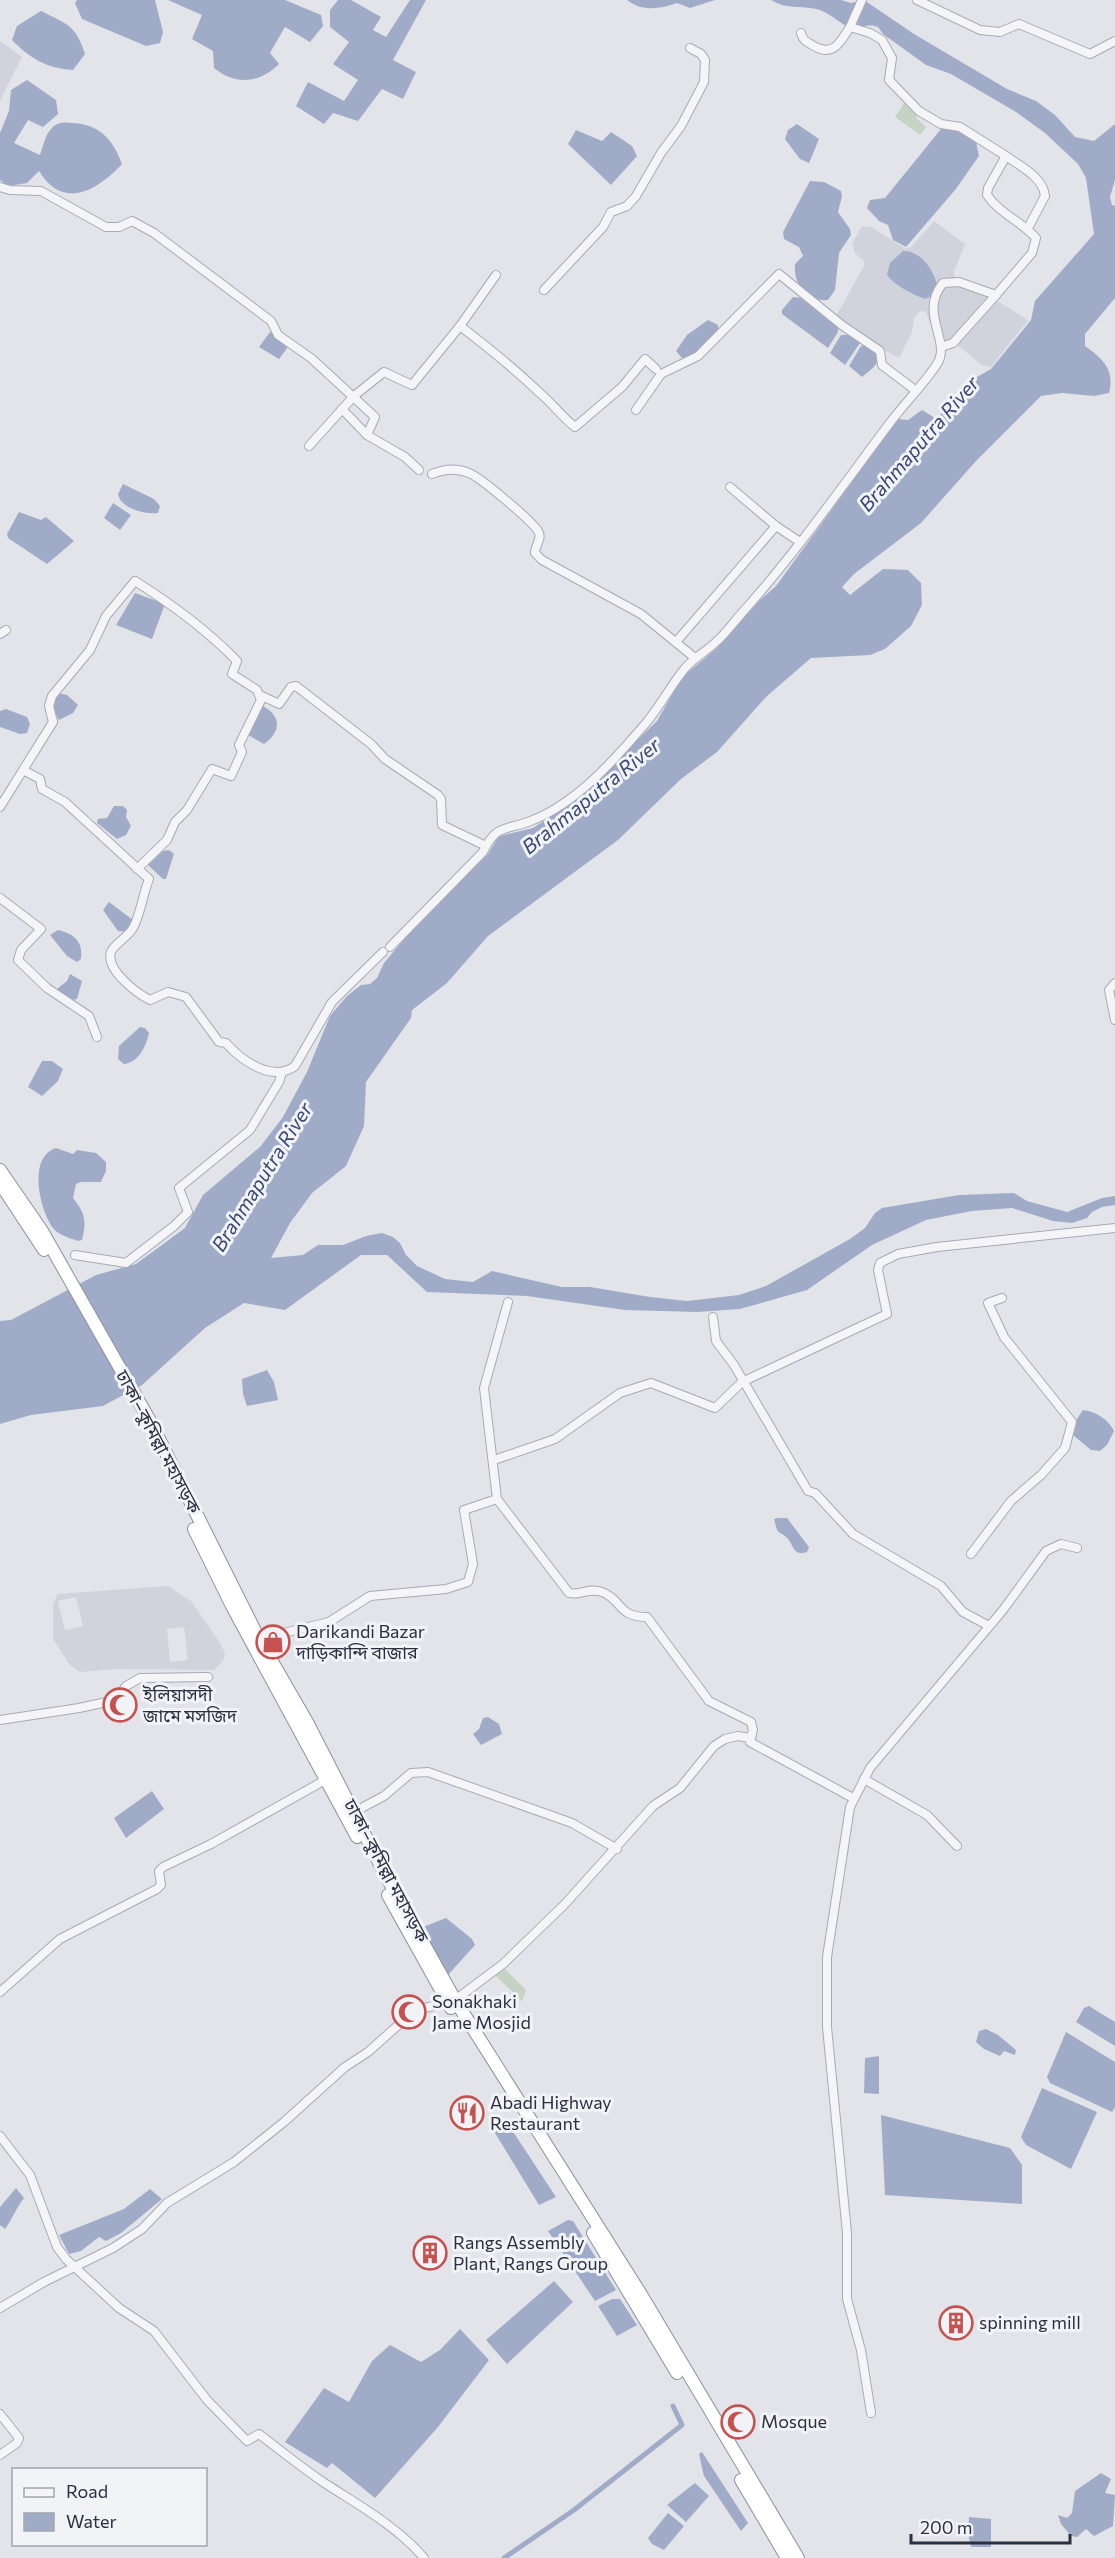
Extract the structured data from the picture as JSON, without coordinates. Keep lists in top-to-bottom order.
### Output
{
  "streets": {
    "highway": ["ঢাকা–কুমিল্লা মহাসড়ক"]
  },
  "water": ["Brahmaputra River"],
  "places": {
    "shop": ["Darikandi Bazar দাড়িকান্দি বাজার"],
    "mosque": ["ইলিয়াসদী জামে মসজিদ", "Sonakhaki Jame Mosjid", "Mosque"],
    "restaurant": ["Abadi Highway Restaurant"],
    "building": ["Rangs Assembly Plant, Rangs Group", "spinning mill"]
  },
  "legend": ["Road", "Water"],
  "scale_bar": "200 m"
}
